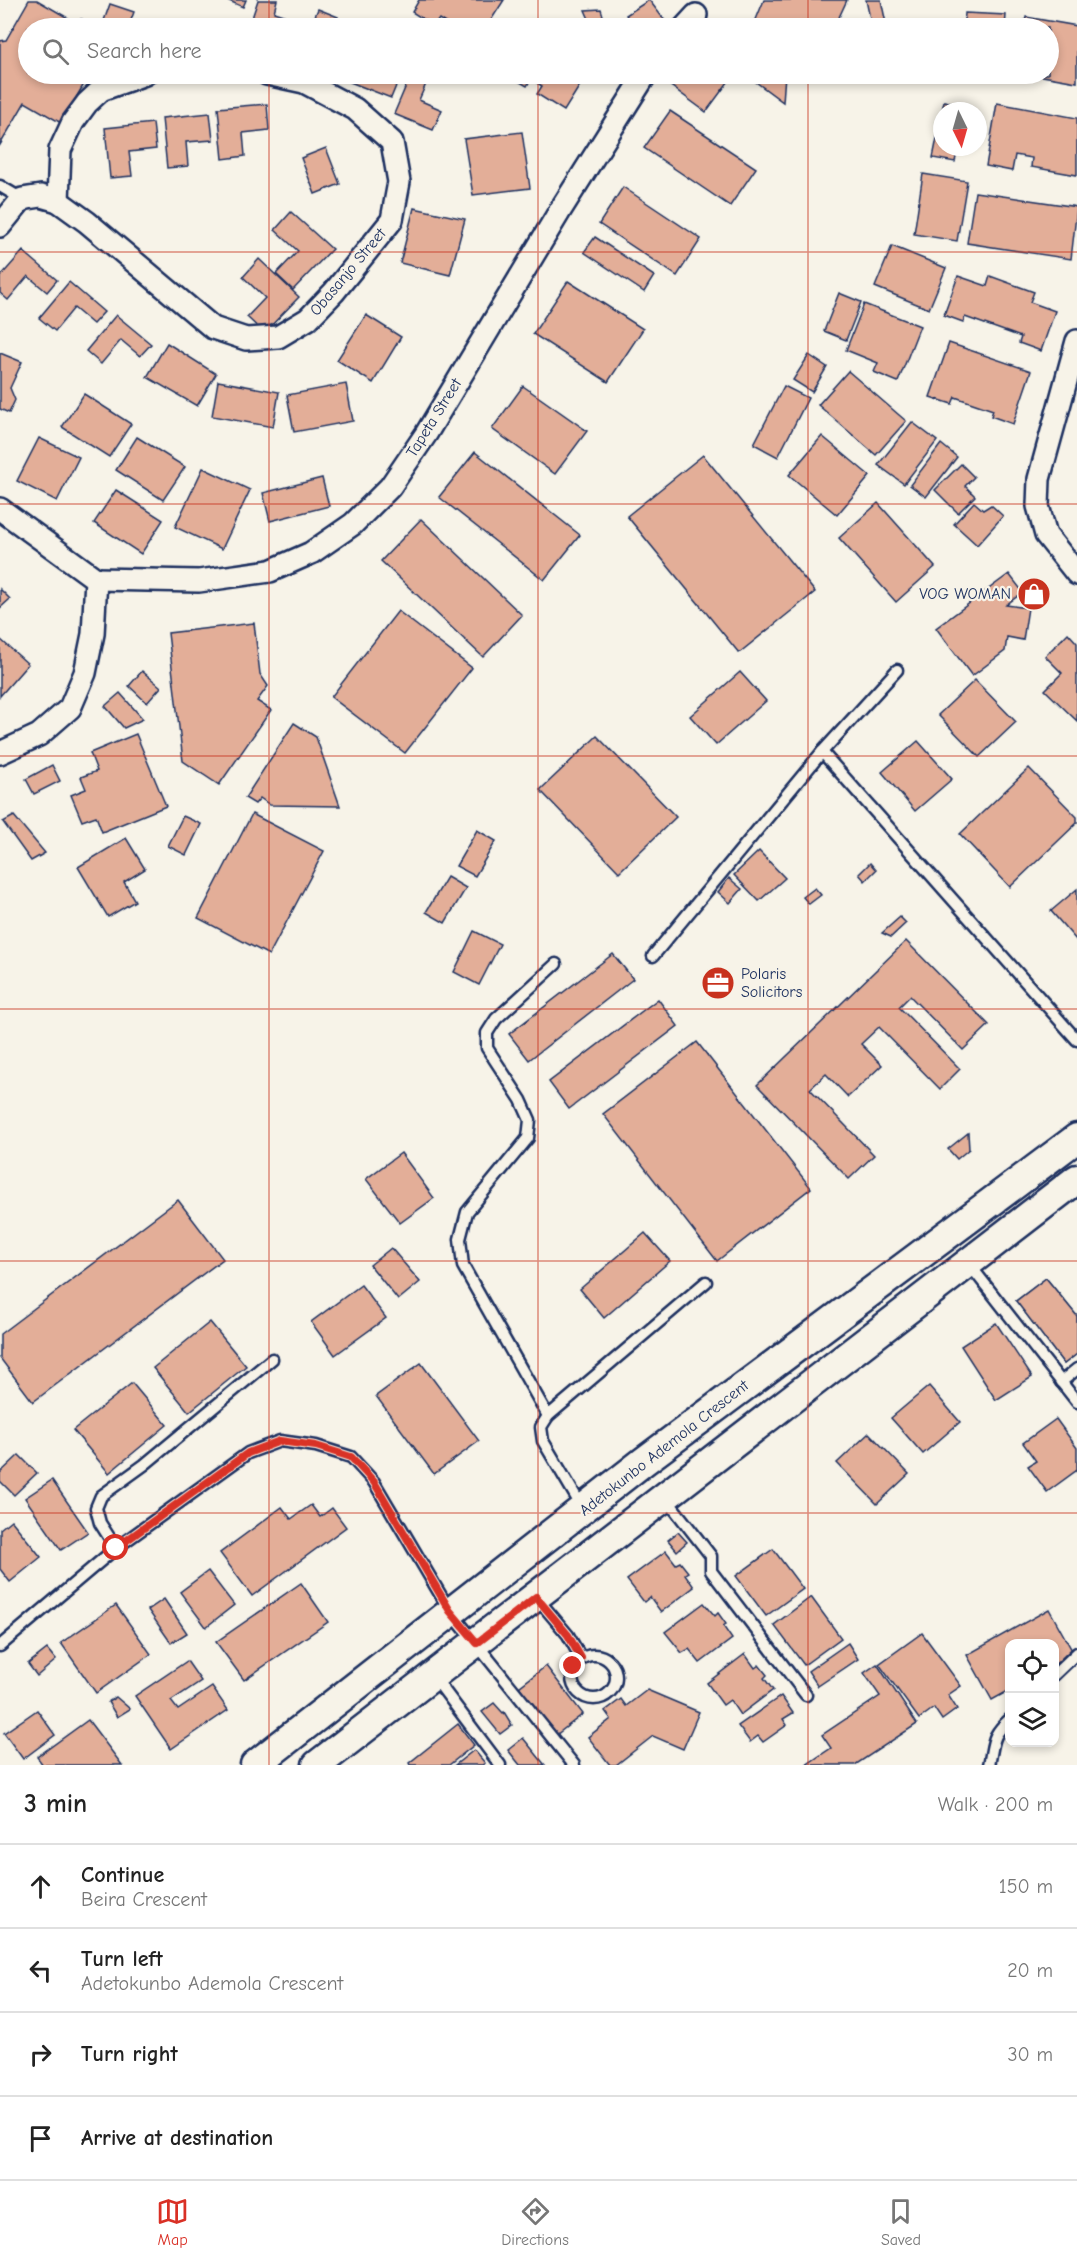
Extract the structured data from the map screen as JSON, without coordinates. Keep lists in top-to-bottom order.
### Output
{
  "streets": {
    "main road": ["Adetokunbo Ademola Crescent"],
    "street": ["Obasanjo Street", "Tapeta Street"]
  },
  "places": {
    "shop": ["VOG WOMAN"],
    "office": ["Polaris Solicitors"]
  },
  "north": "bottom",
  "page": {
    "search": "Search here",
    "heading": ["3 min", "Walk · 200 m"],
    "list": [
      ["Continue", "Beira Crescent", "150 m"],
      ["Turn left", "Adetokunbo Ademola Crescent", "20 m"],
      ["Turn right", "30 m"],
      "Arrive at destination"
    ],
    "nav": ["Map", "Directions", "Saved"]
  }
}
